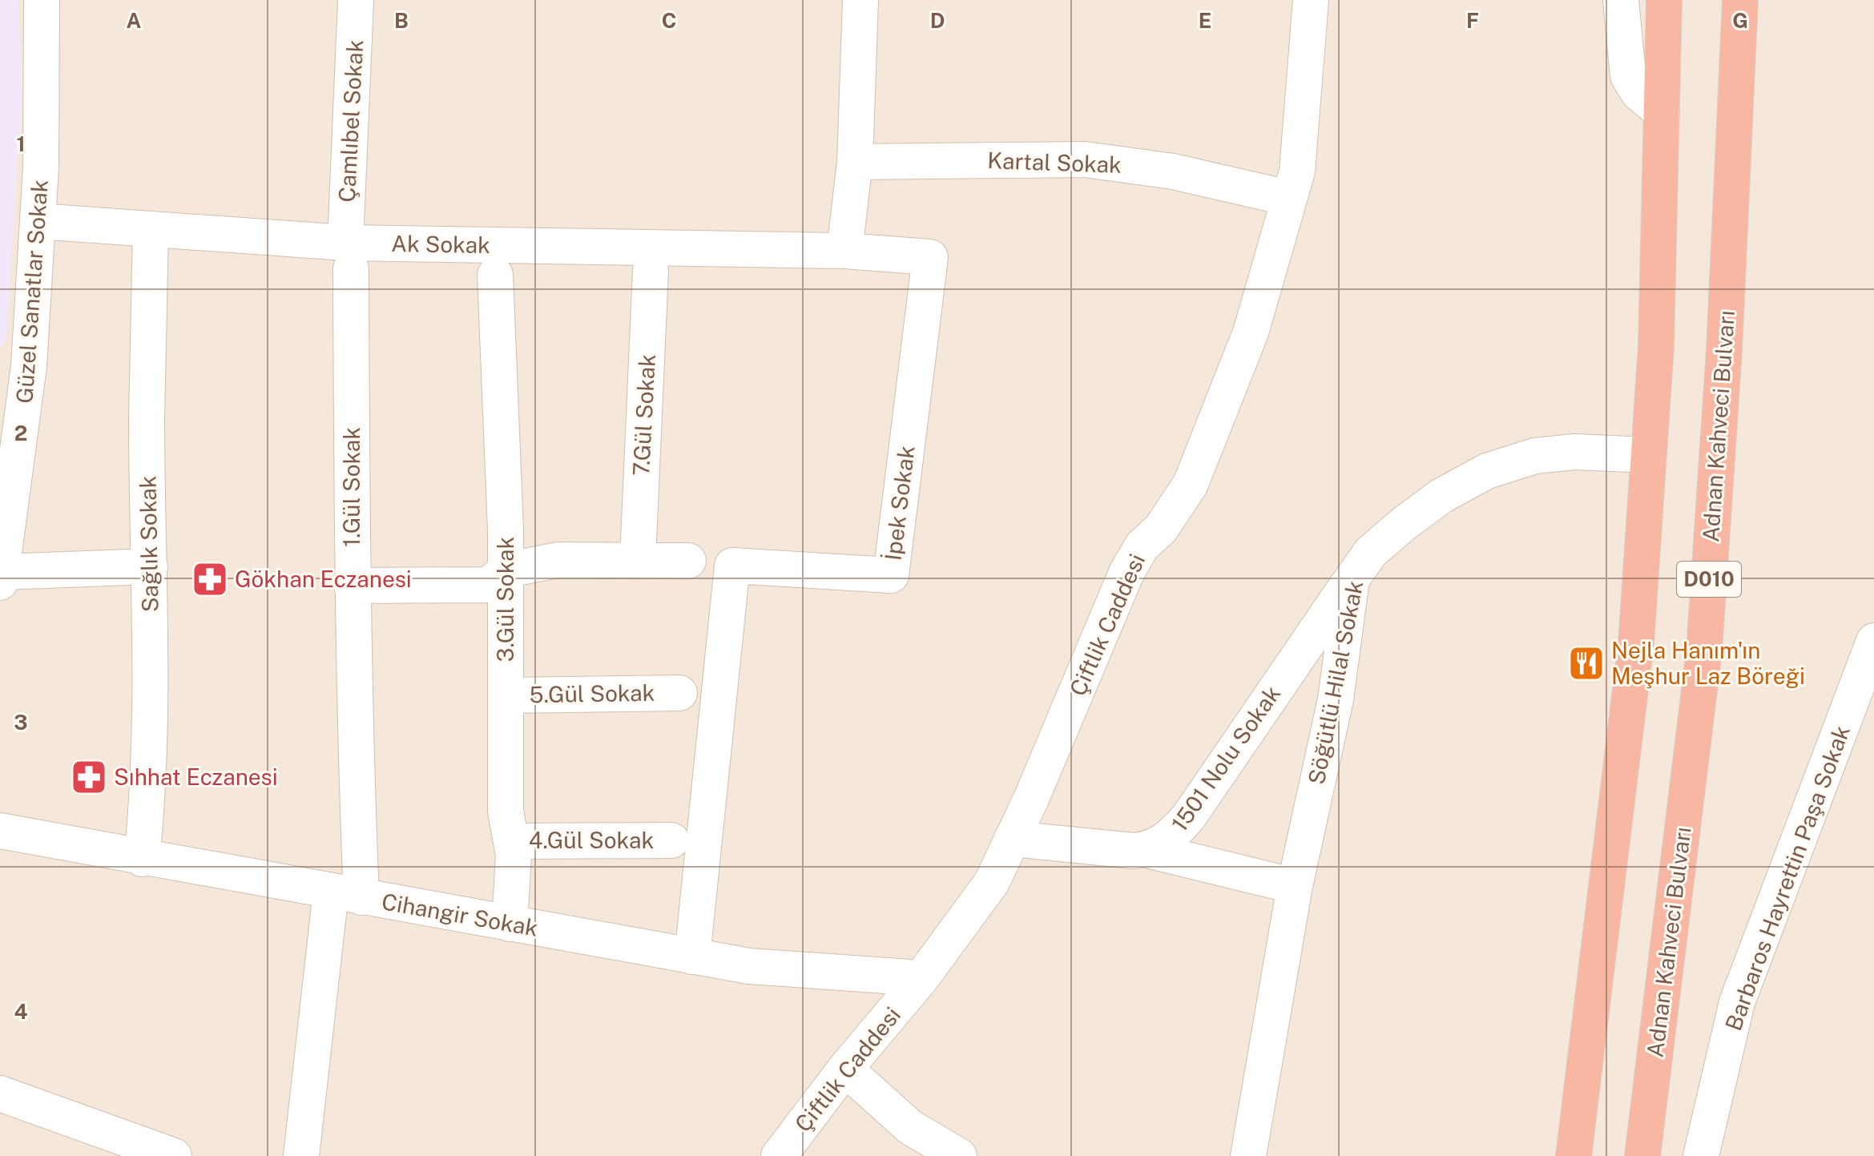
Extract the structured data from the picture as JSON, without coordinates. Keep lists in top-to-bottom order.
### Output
{
  "streets": {
    "highway": ["Adnan Kahveci Bulvarı", "D010"],
    "street": [
      "Çamlıbel Sokak",
      "Kartal Sokak",
      "Ak Sokak",
      "Güzel Sanatlar Sokak",
      "7.Gül Sokak",
      "1.Gül Sokak",
      "İpek Sokak",
      "Sağlık Sokak",
      "3.Gül Sokak",
      "Çiftlik Caddesi",
      "Söğütlü Hilal Sokak",
      "5.Gül Sokak",
      "1501 Nolu Sokak",
      "4.Gül Sokak",
      "Barbaros Hayrettin Paşa Sokak",
      "Cihangir Sokak"
    ]
  },
  "crossings": [
    ["Çamlıbel Sokak", "Ak Sokak"],
    ["Çamlıbel Sokak", "1.Gül Sokak"],
    ["Kartal Sokak", "Çiftlik Caddesi"],
    ["Ak Sokak", "Güzel Sanatlar Sokak"],
    ["Ak Sokak", "1.Gül Sokak"],
    ["Ak Sokak", "İpek Sokak"],
    ["Ak Sokak", "Sağlık Sokak"],
    ["1.Gül Sokak", "Cihangir Sokak"],
    ["İpek Sokak", "Cihangir Sokak"],
    ["Sağlık Sokak", "Cihangir Sokak"],
    ["3.Gül Sokak", "5.Gül Sokak"],
    ["3.Gül Sokak", "4.Gül Sokak"],
    ["3.Gül Sokak", "Cihangir Sokak"],
    ["Çiftlik Caddesi", "Cihangir Sokak"],
    ["Söğütlü Hilal Sokak", "1501 Nolu Sokak"]
  ],
  "places": {
    "pharmacy": ["Gökhan Eczanesi", "Sıhhat Eczanesi"],
    "restaurant": ["Nejla Hanım'ın Meşhur Laz Böreği"]
  },
  "grid": {
    "columns": [
      "A",
      "B",
      "C",
      "D",
      "E",
      "F",
      "G"
    ],
    "rows": [
      "1",
      "2",
      "3",
      "4"
    ]
  }
}
